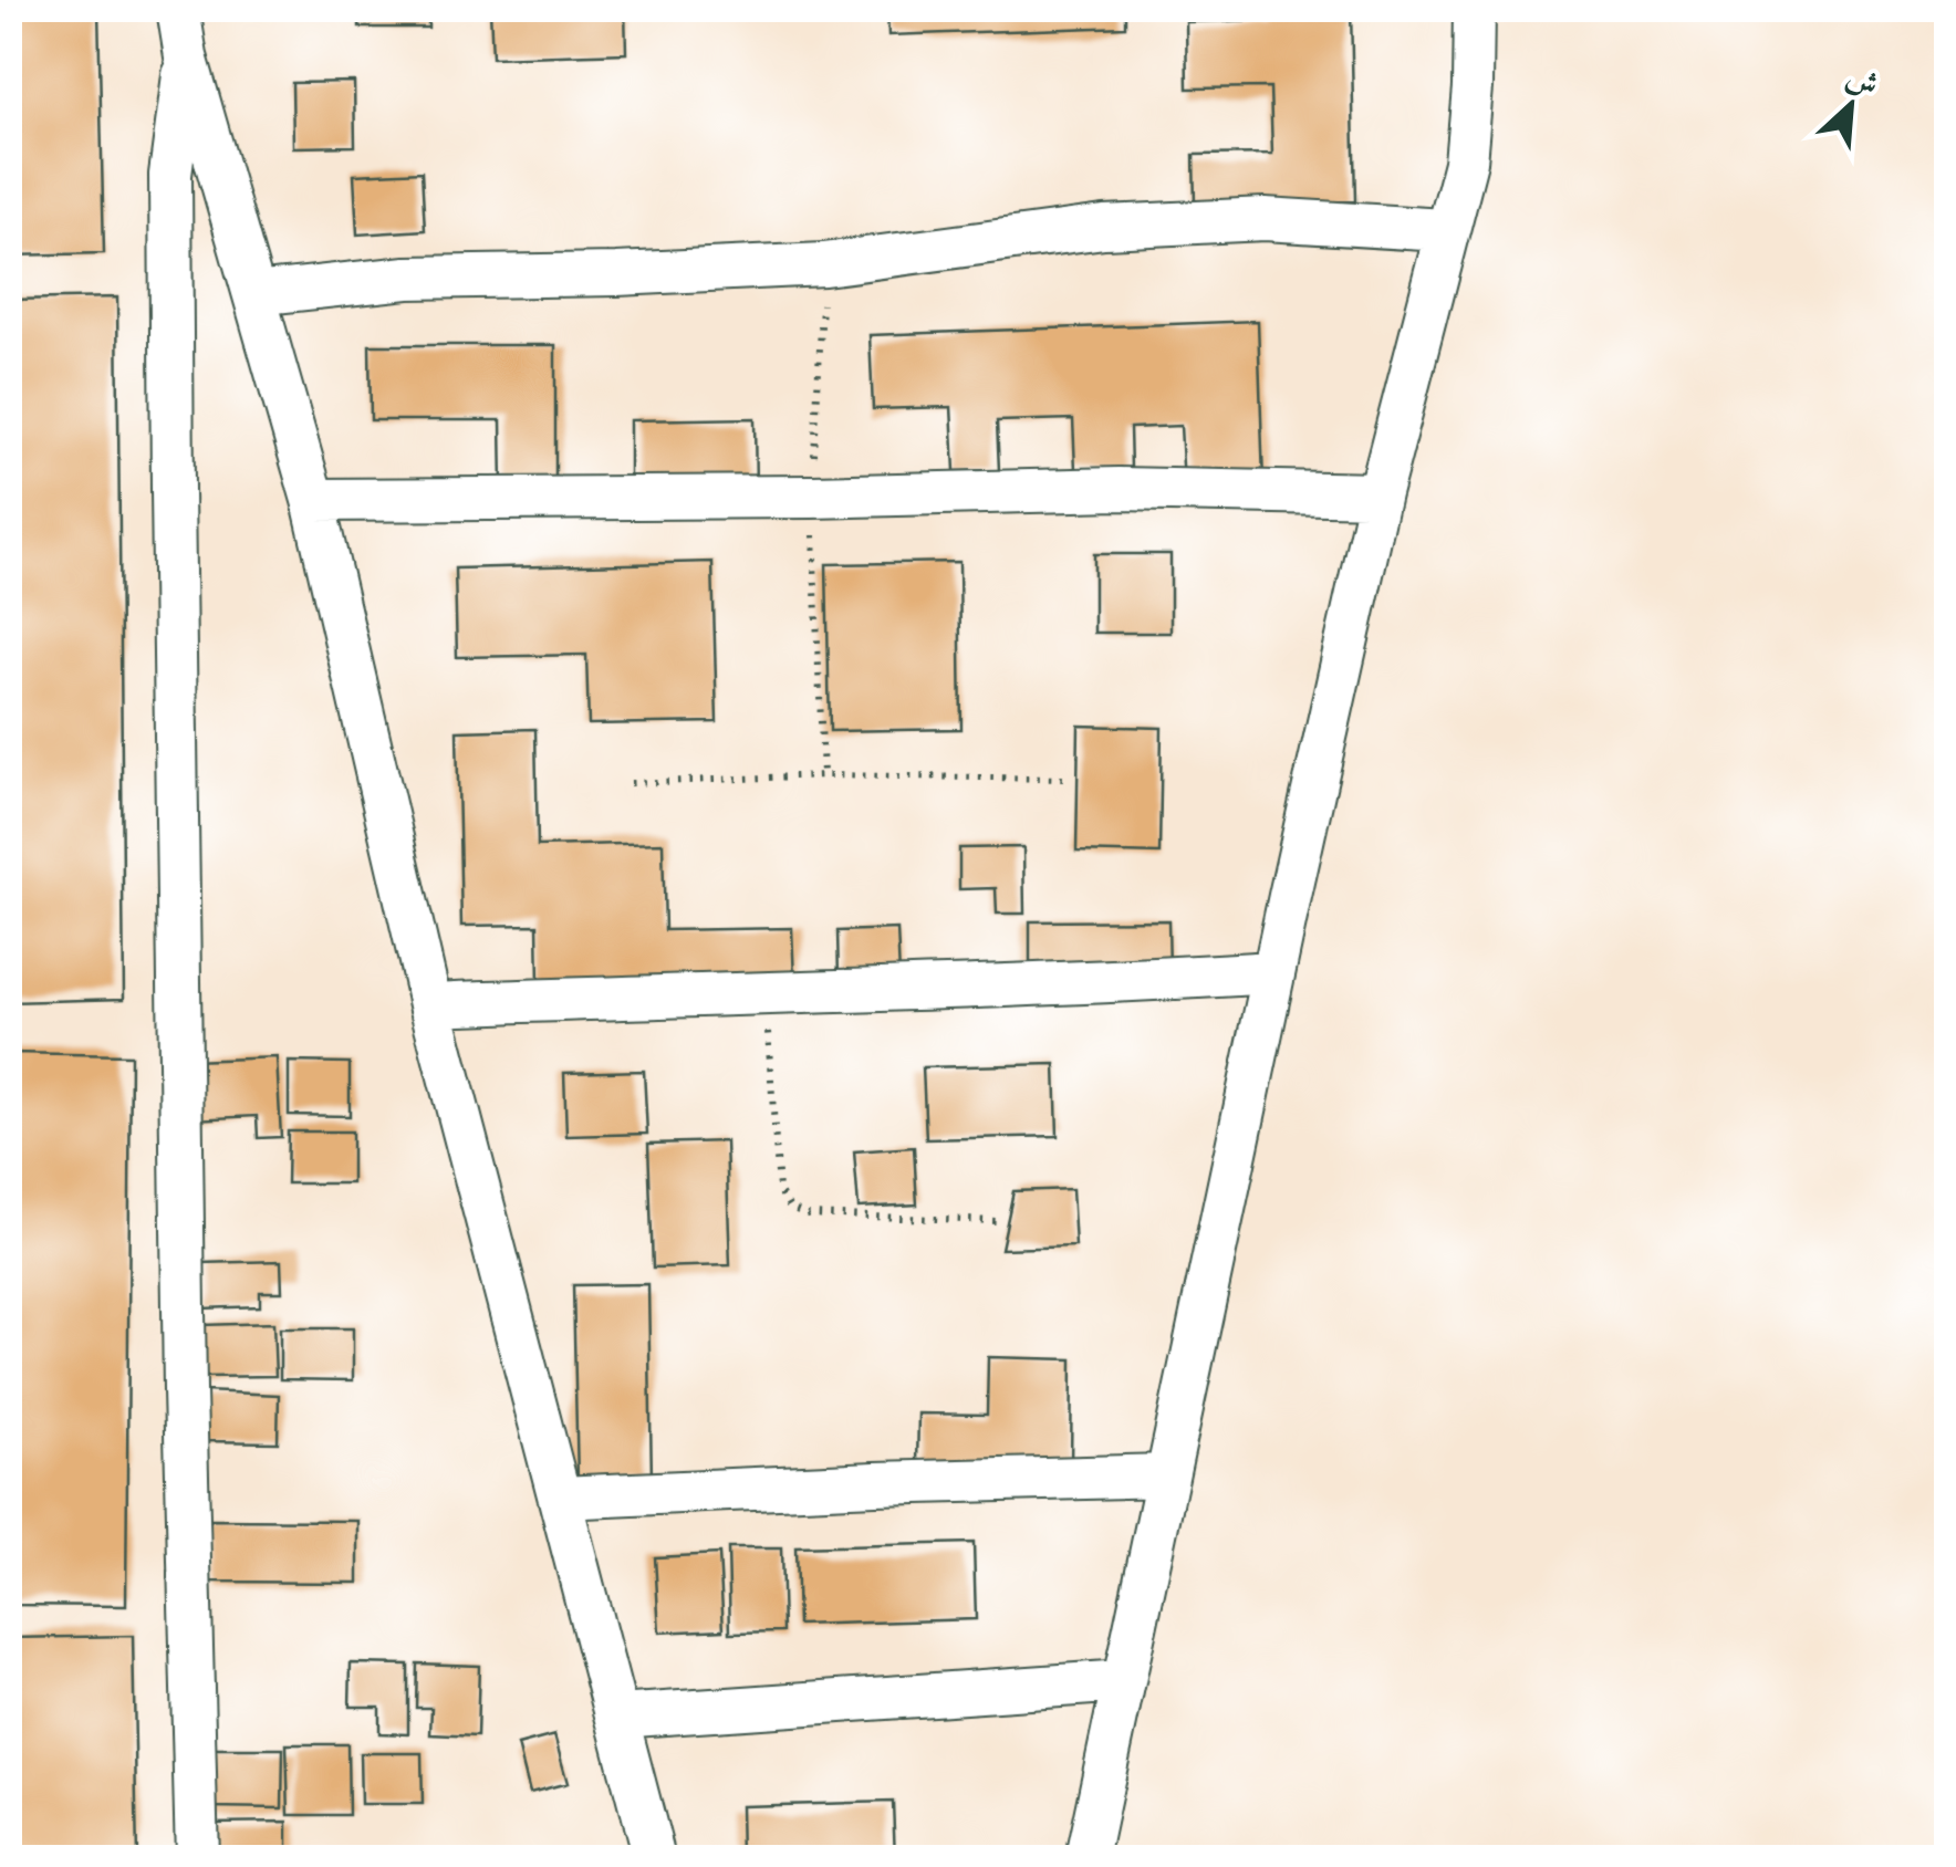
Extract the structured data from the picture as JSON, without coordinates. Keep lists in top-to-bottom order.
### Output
{
  "north": "top right"
}
